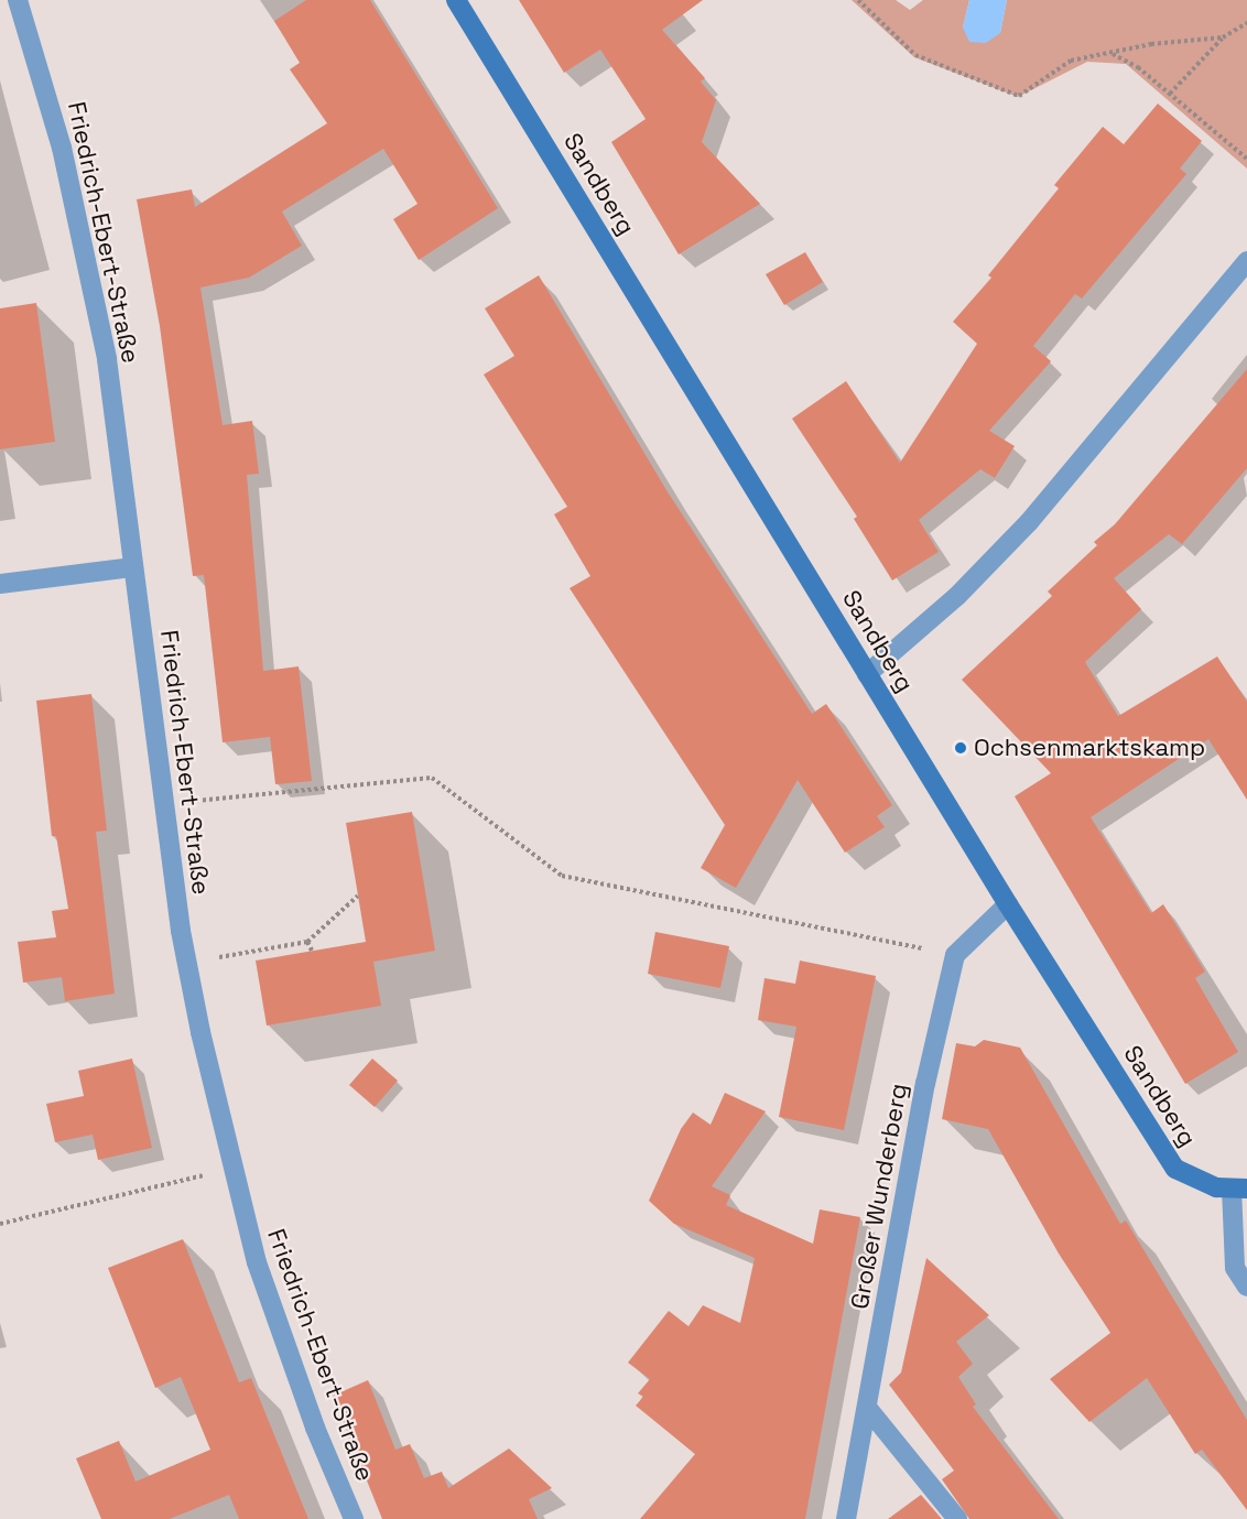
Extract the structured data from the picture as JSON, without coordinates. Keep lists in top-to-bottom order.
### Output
{
  "streets": {
    "main road": ["Sandberg"],
    "street": ["Friedrich-Ebert-Straße", "Großer Wunderberg"]
  },
  "places": ["Ochsenmarktskamp"]
}
